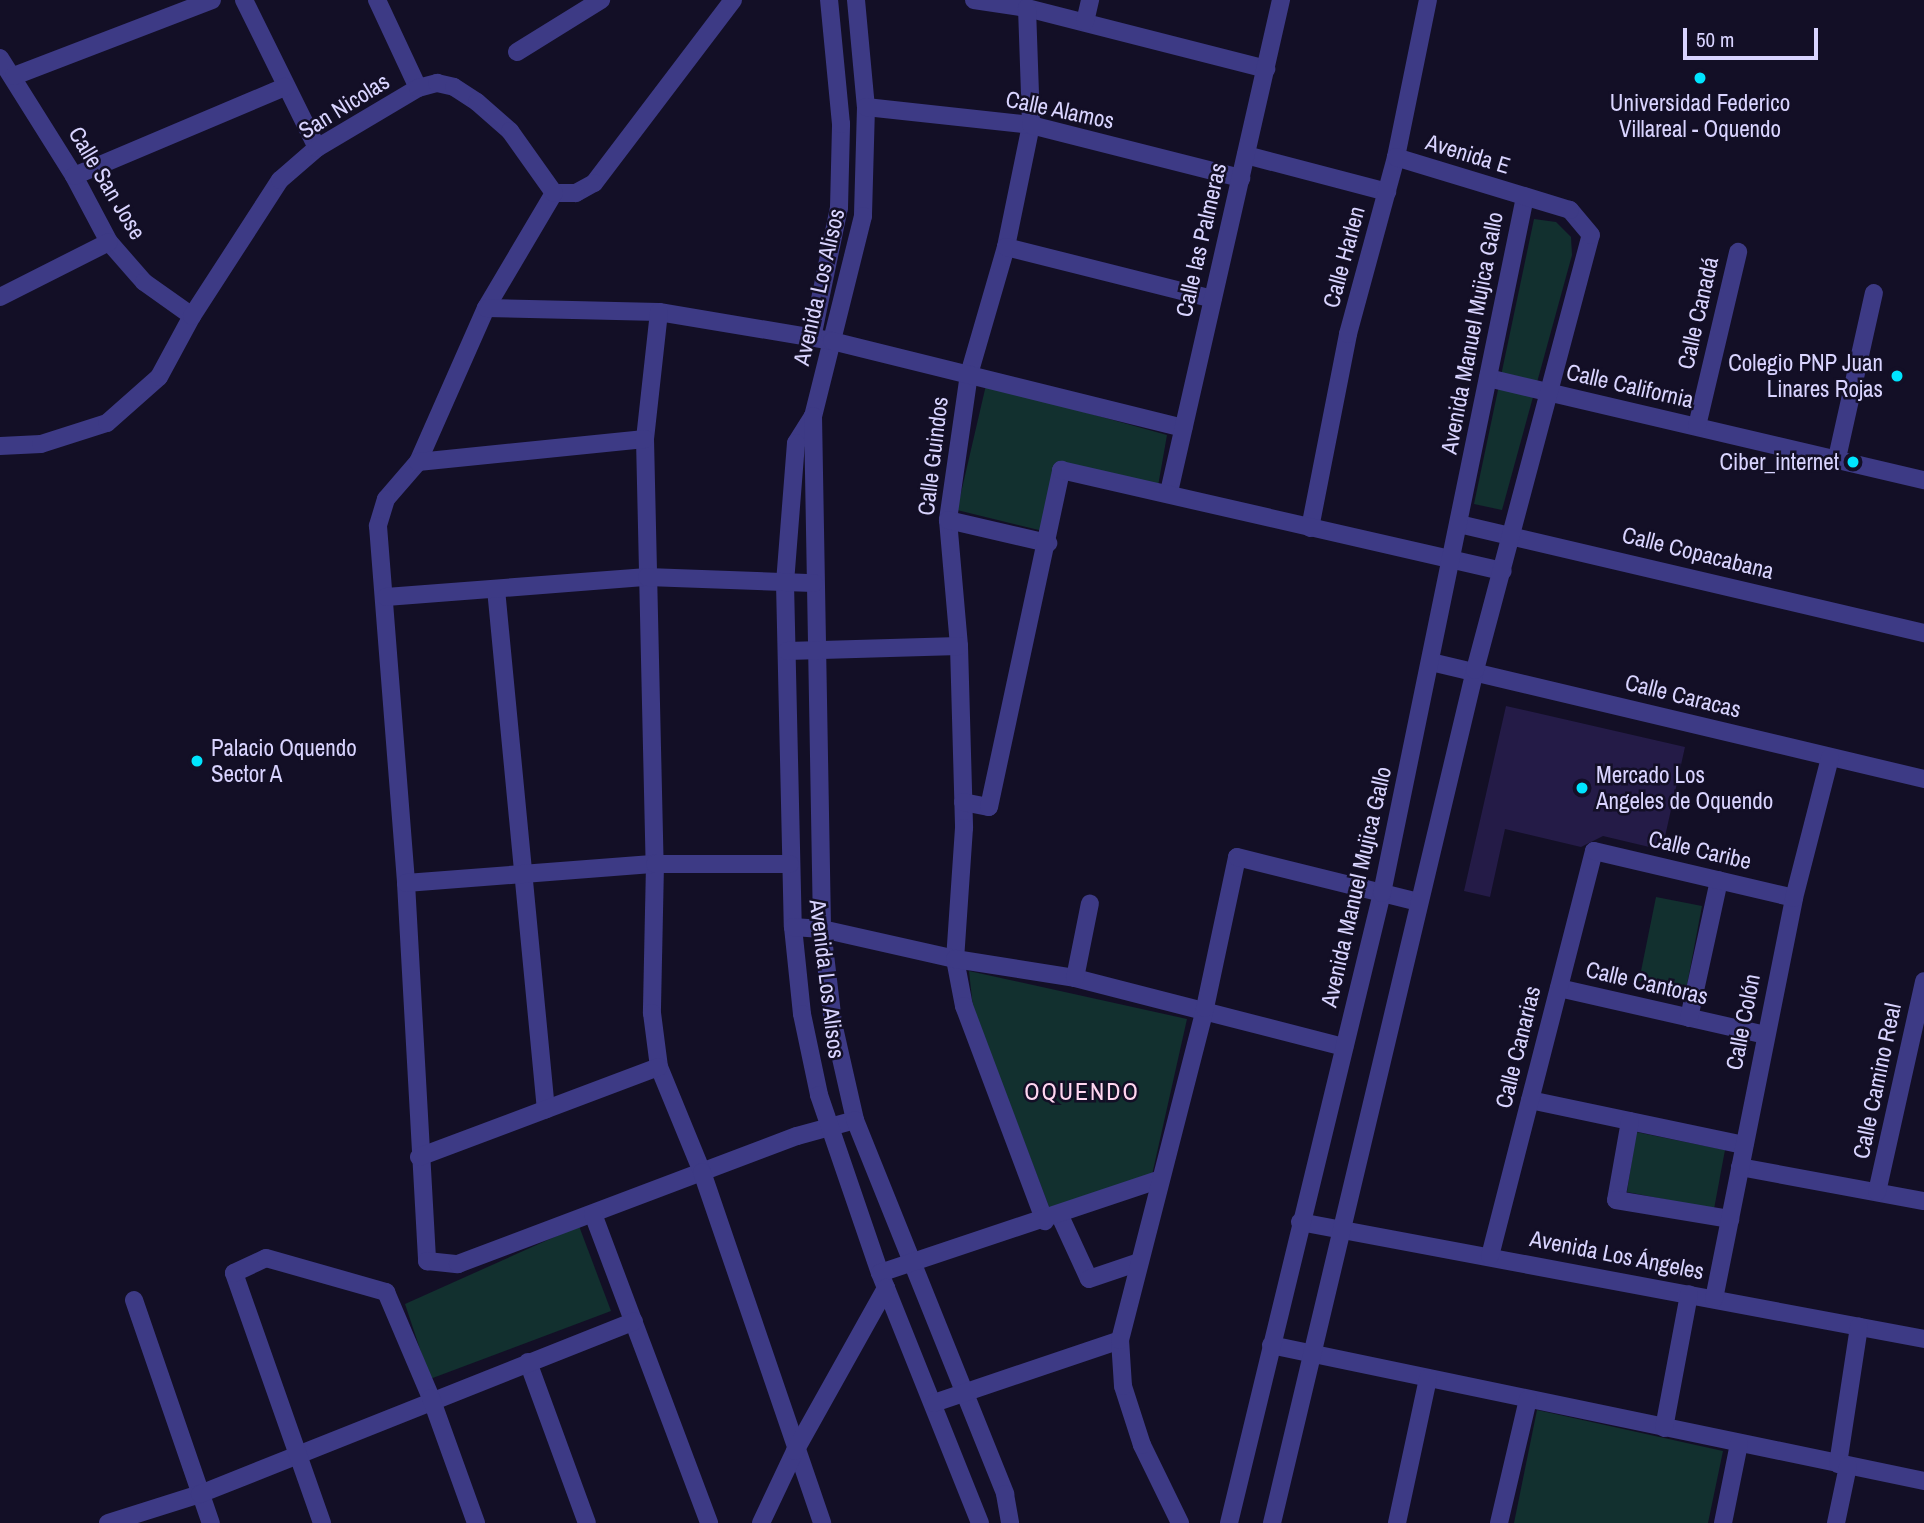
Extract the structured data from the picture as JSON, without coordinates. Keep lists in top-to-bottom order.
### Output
{
  "streets": {
    "street": [
      "San Nicolas",
      "Calle Alamos",
      "Avenida E",
      "Calle San Jose",
      "Calle las Palmeras",
      "Calle Harlen",
      "Avenida Los Alisos",
      "Calle Canadá",
      "Avenida Manuel Mujica Gallo",
      "Calle California",
      "Calle Guindos",
      "Calle Copacabana",
      "Calle Caracas",
      "Calle Caribe",
      "Calle Cantoras",
      "Calle Colón",
      "Calle Canarias",
      "Calle Camino Real",
      "Avenida Los Ángeles"
    ]
  },
  "crossings": [
    ["San Nicolas", "Calle San Jose"],
    ["Calle Alamos", "Calle las Palmeras"],
    ["Calle Alamos", "Avenida Los Alisos"],
    ["Calle Alamos", "Calle Guindos"],
    ["Avenida E", "Calle Harlen"],
    ["Avenida E", "Avenida Manuel Mujica Gallo"],
    ["Calle Canadá", "Calle California"],
    ["Avenida Manuel Mujica Gallo", "Calle California"],
    ["Avenida Manuel Mujica Gallo", "Calle Copacabana"],
    ["Avenida Manuel Mujica Gallo", "Calle Caracas"],
    ["Avenida Manuel Mujica Gallo", "Avenida Los Ángeles"],
    ["Calle Caracas", "Calle Colón"],
    ["Calle Caribe", "Calle Colón"],
    ["Calle Caribe", "Calle Canarias"],
    ["Calle Cantoras", "Calle Colón"],
    ["Calle Cantoras", "Calle Canarias"],
    ["Calle Colón", "Avenida Los Ángeles"],
    ["Calle Canarias", "Avenida Los Ángeles"]
  ],
  "districts": ["OQUENDO"],
  "places": [
    "Universidad Federico Villareal - Oquendo",
    "Colegio PNP Juan Linares Rojas",
    "Ciber_internet",
    "Palacio Oquendo Sector A",
    "Mercado Los Angeles de Oquendo"
  ],
  "scale_bar": "50 m"
}
